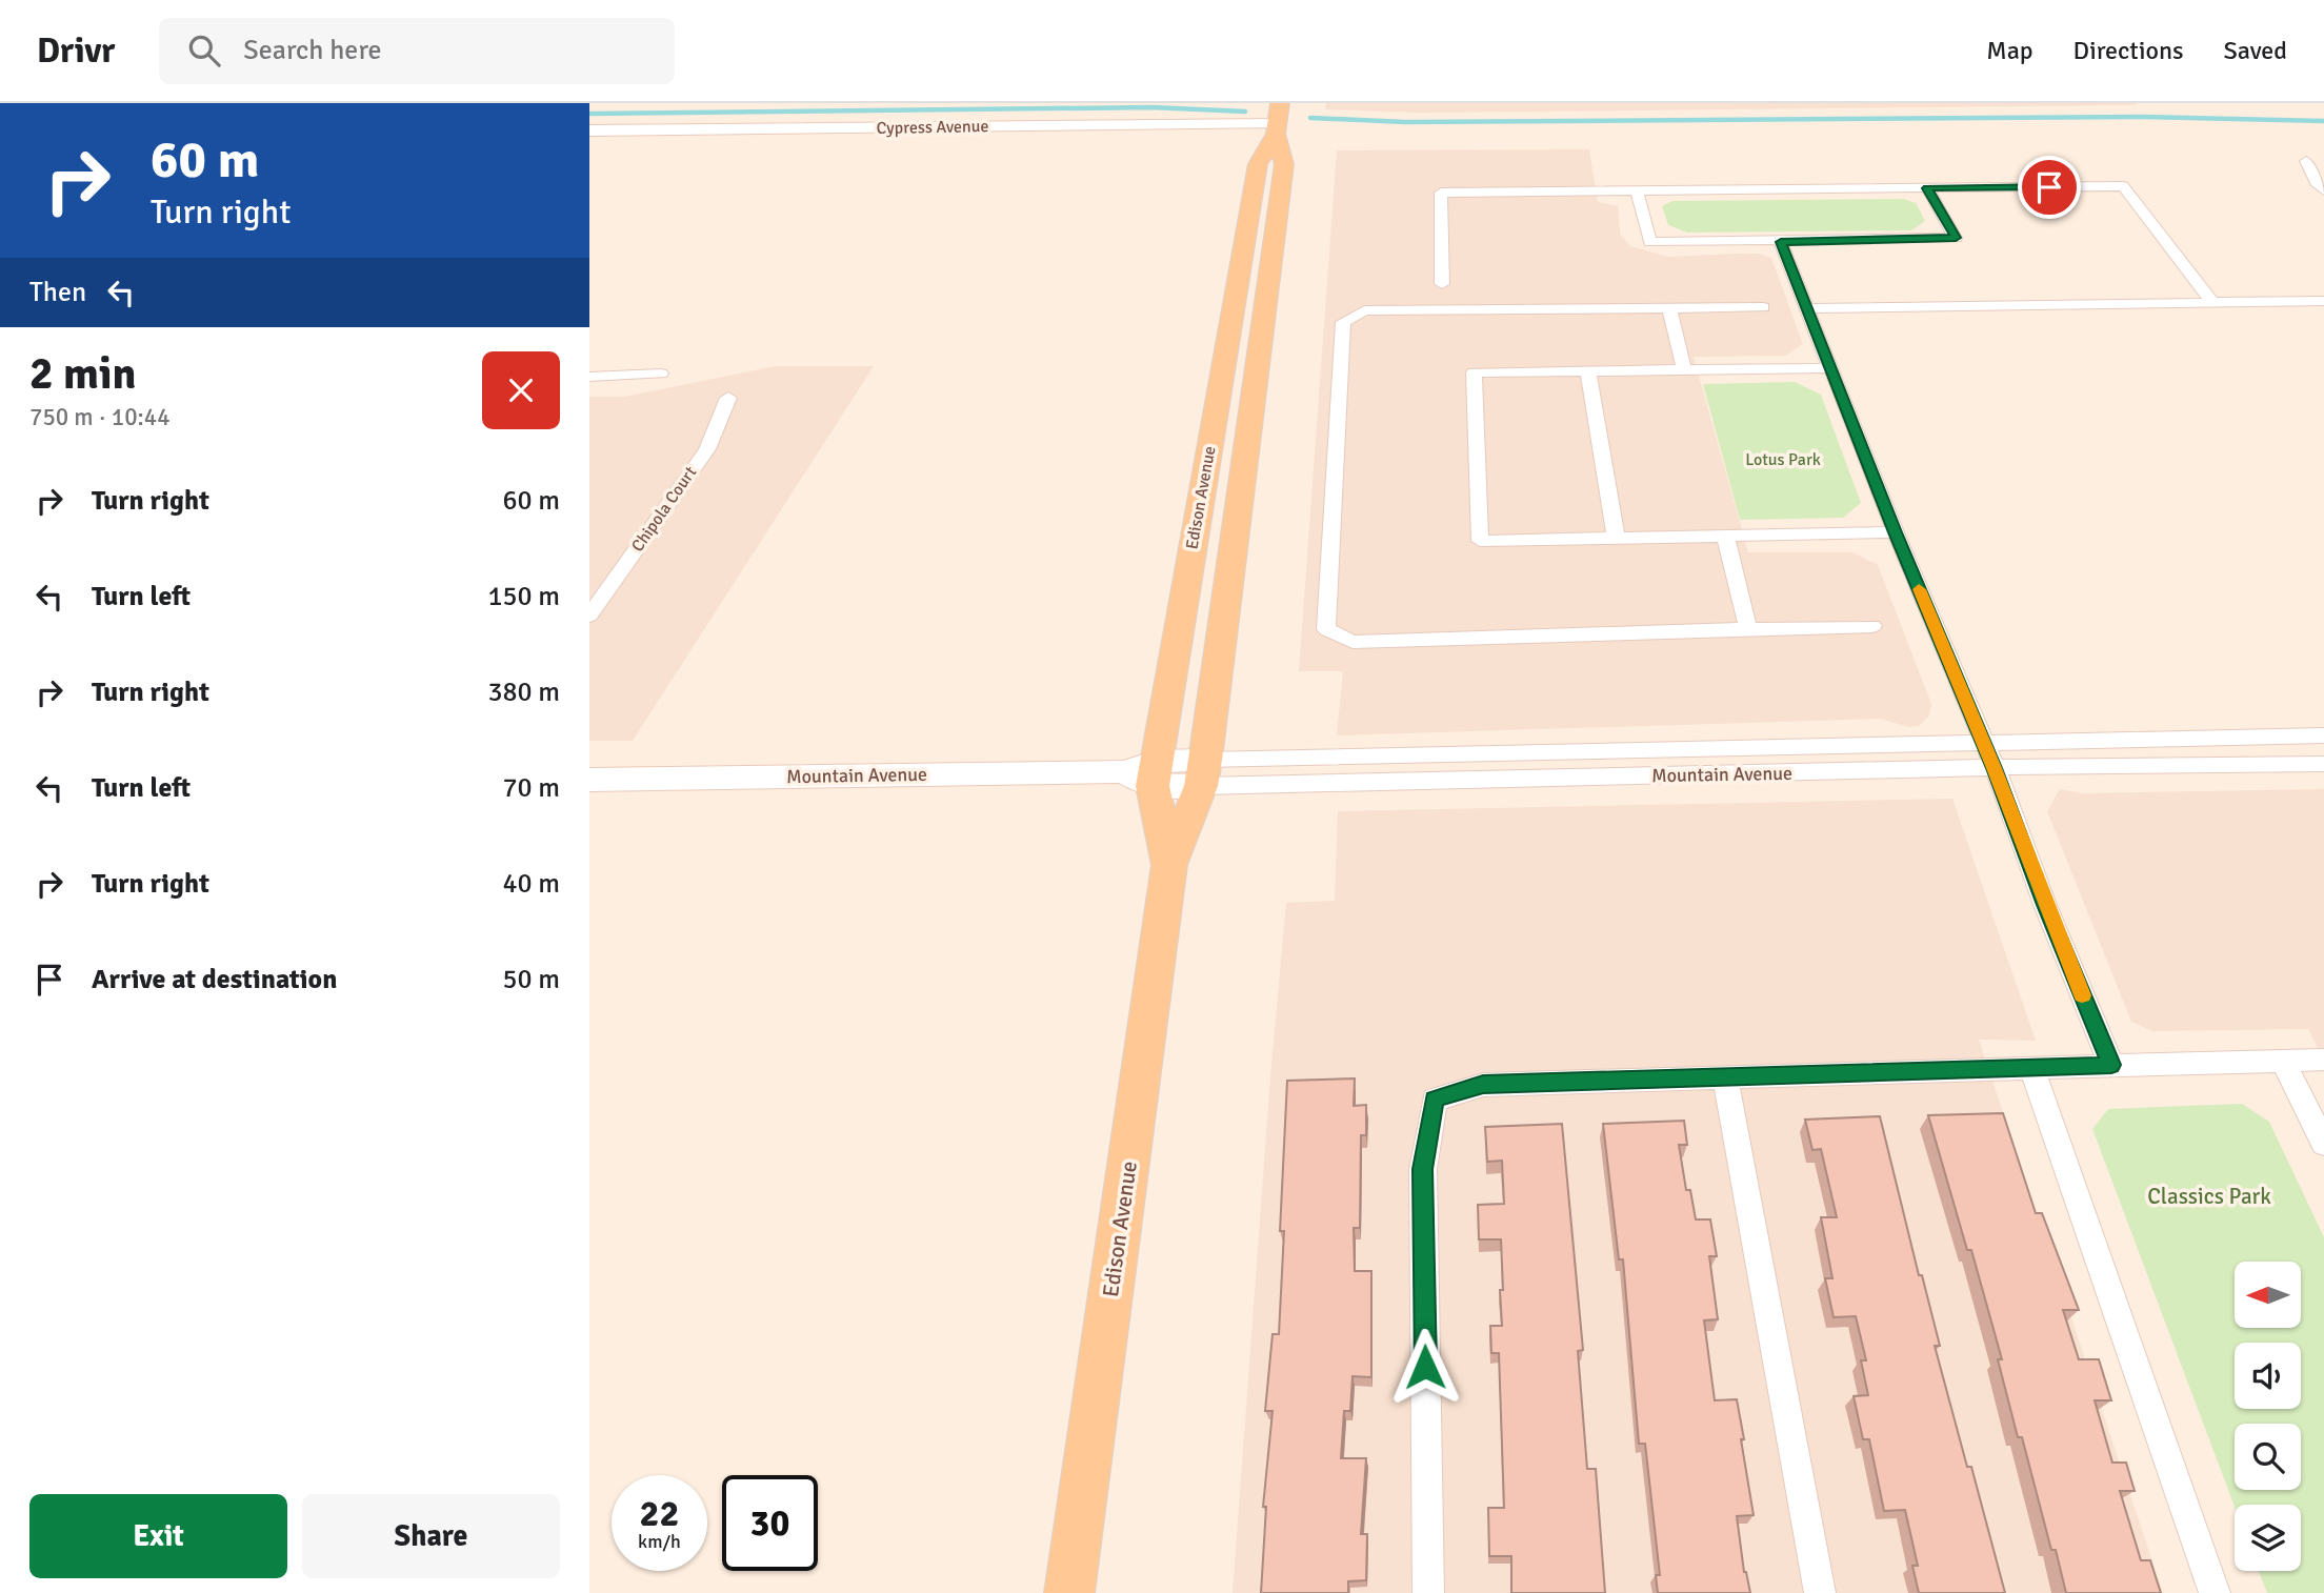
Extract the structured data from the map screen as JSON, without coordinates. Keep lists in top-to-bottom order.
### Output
{
  "streets": {
    "main road": ["Edison Avenue"],
    "street": ["Cypress Avenue", "Chipola Court", "Mountain Avenue"]
  },
  "crossings": [
    ["Cypress Avenue", "Edison Avenue"],
    ["Edison Avenue", "Mountain Avenue"]
  ],
  "parks": ["Lotus Park", "Classics Park"],
  "north": "left",
  "page": {
    "header": "Drivr",
    "search": "Search here",
    "nav": ["Map", "Directions", "Saved"],
    "turn": ["60 m", "Turn right"],
    "then": "Then",
    "heading": ["2 min", "750 m · 10:44"],
    "list": [
      {
        "name": "Turn right",
        "value": "60 m"
      },
      {
        "name": "Turn left",
        "value": "150 m"
      },
      {
        "name": "Turn right",
        "value": "380 m"
      },
      {
        "name": "Turn left",
        "value": "70 m"
      },
      {
        "name": "Turn right",
        "value": "40 m"
      },
      {
        "name": "Arrive at destination",
        "value": "50 m"
      }
    ],
    "speed": "22 km/h",
    "limit": "30",
    "buttons": ["Exit", "Share"]
  }
}
